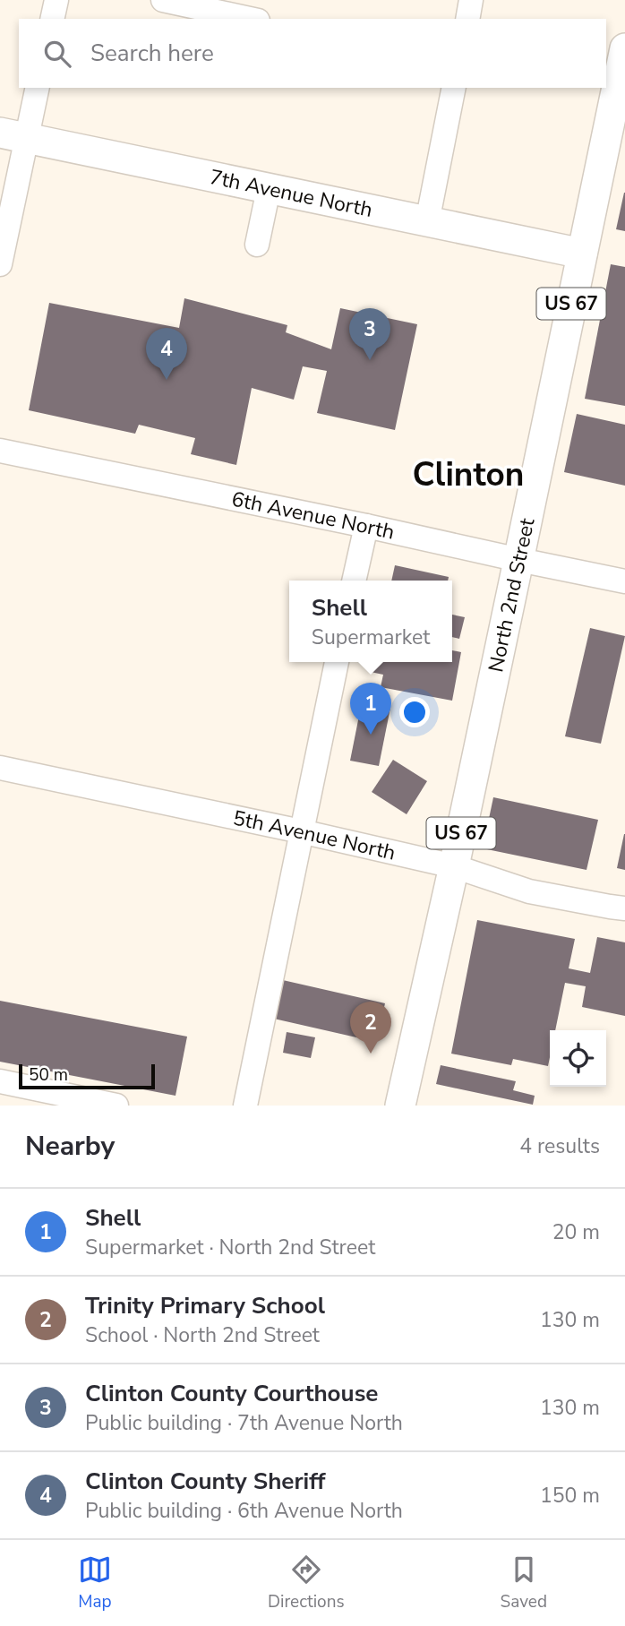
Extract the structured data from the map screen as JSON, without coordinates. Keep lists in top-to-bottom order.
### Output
{
  "streets": {
    "main road": ["7th Avenue North", "US 67", "North 2nd Street"],
    "street": ["6th Avenue North", "5th Avenue North"]
  },
  "crossings": [
    ["7th Avenue North", "North 2nd Street"],
    ["6th Avenue North", "North 2nd Street"],
    ["North 2nd Street", "5th Avenue North"]
  ],
  "districts": ["Clinton"],
  "scale_bar": "50 m",
  "page": {
    "search": "Search here",
    "pins": [
      "3",
      "4",
      "1",
      "2"
    ],
    "popup": ["Shell", "Supermarket"],
    "scale": "50 m",
    "heading": ["Nearby", "4 results"],
    "list": [
      {
        "mark": "1",
        "name": "Shell",
        "note": "Supermarket · North 2nd Street",
        "value": "20 m"
      },
      {
        "mark": "2",
        "name": "Trinity Primary School",
        "note": "School · North 2nd Street",
        "value": "130 m"
      },
      {
        "mark": "3",
        "name": "Clinton County Courthouse",
        "note": "Public building · 7th Avenue North",
        "value": "130 m"
      },
      {
        "mark": "4",
        "name": "Clinton County Sheriff",
        "note": "Public building · 6th Avenue North",
        "value": "150 m"
      }
    ],
    "nav": ["Map", "Directions", "Saved"]
  }
}
